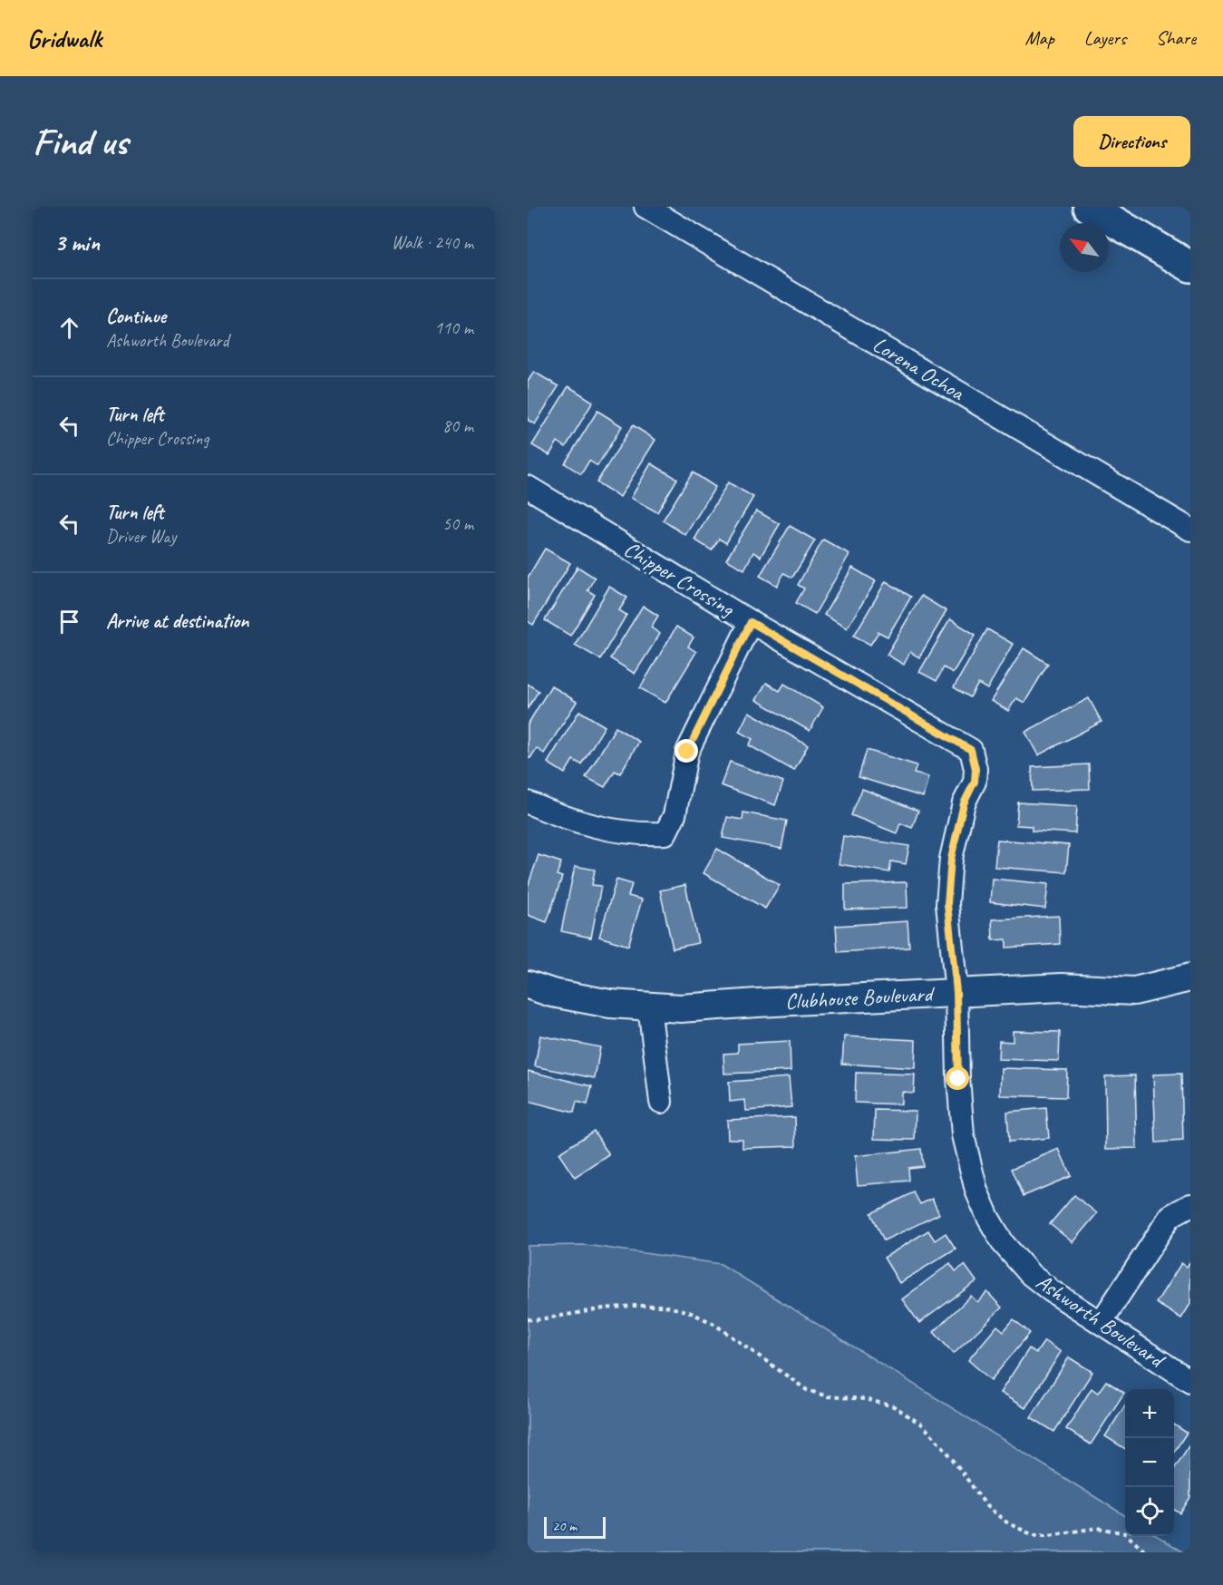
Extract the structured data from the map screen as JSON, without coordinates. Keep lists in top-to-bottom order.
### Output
{
  "streets": {
    "street": [
      "Lorena Ochoa",
      "Chipper Crossing",
      "Clubhouse Boulevard",
      "Ashworth Boulevard"
    ]
  },
  "crossings": [
    ["Chipper Crossing", "Ashworth Boulevard"],
    ["Clubhouse Boulevard", "Ashworth Boulevard"]
  ],
  "scale_bar": "20 m",
  "north": "top left",
  "page": {
    "header": "Gridwalk",
    "nav": ["Map", "Layers", "Share"],
    "buttons": "Directions",
    "title": "Find us",
    "heading": ["3 min", "Walk · 240 m"],
    "list": [
      ["Continue", "Ashworth Boulevard", "110 m"],
      ["Turn left", "Chipper Crossing", "80 m"],
      ["Turn left", "Driver Way", "50 m"],
      "Arrive at destination"
    ],
    "map_buttons": ["+", "−"],
    "scale": "20 m"
  }
}
